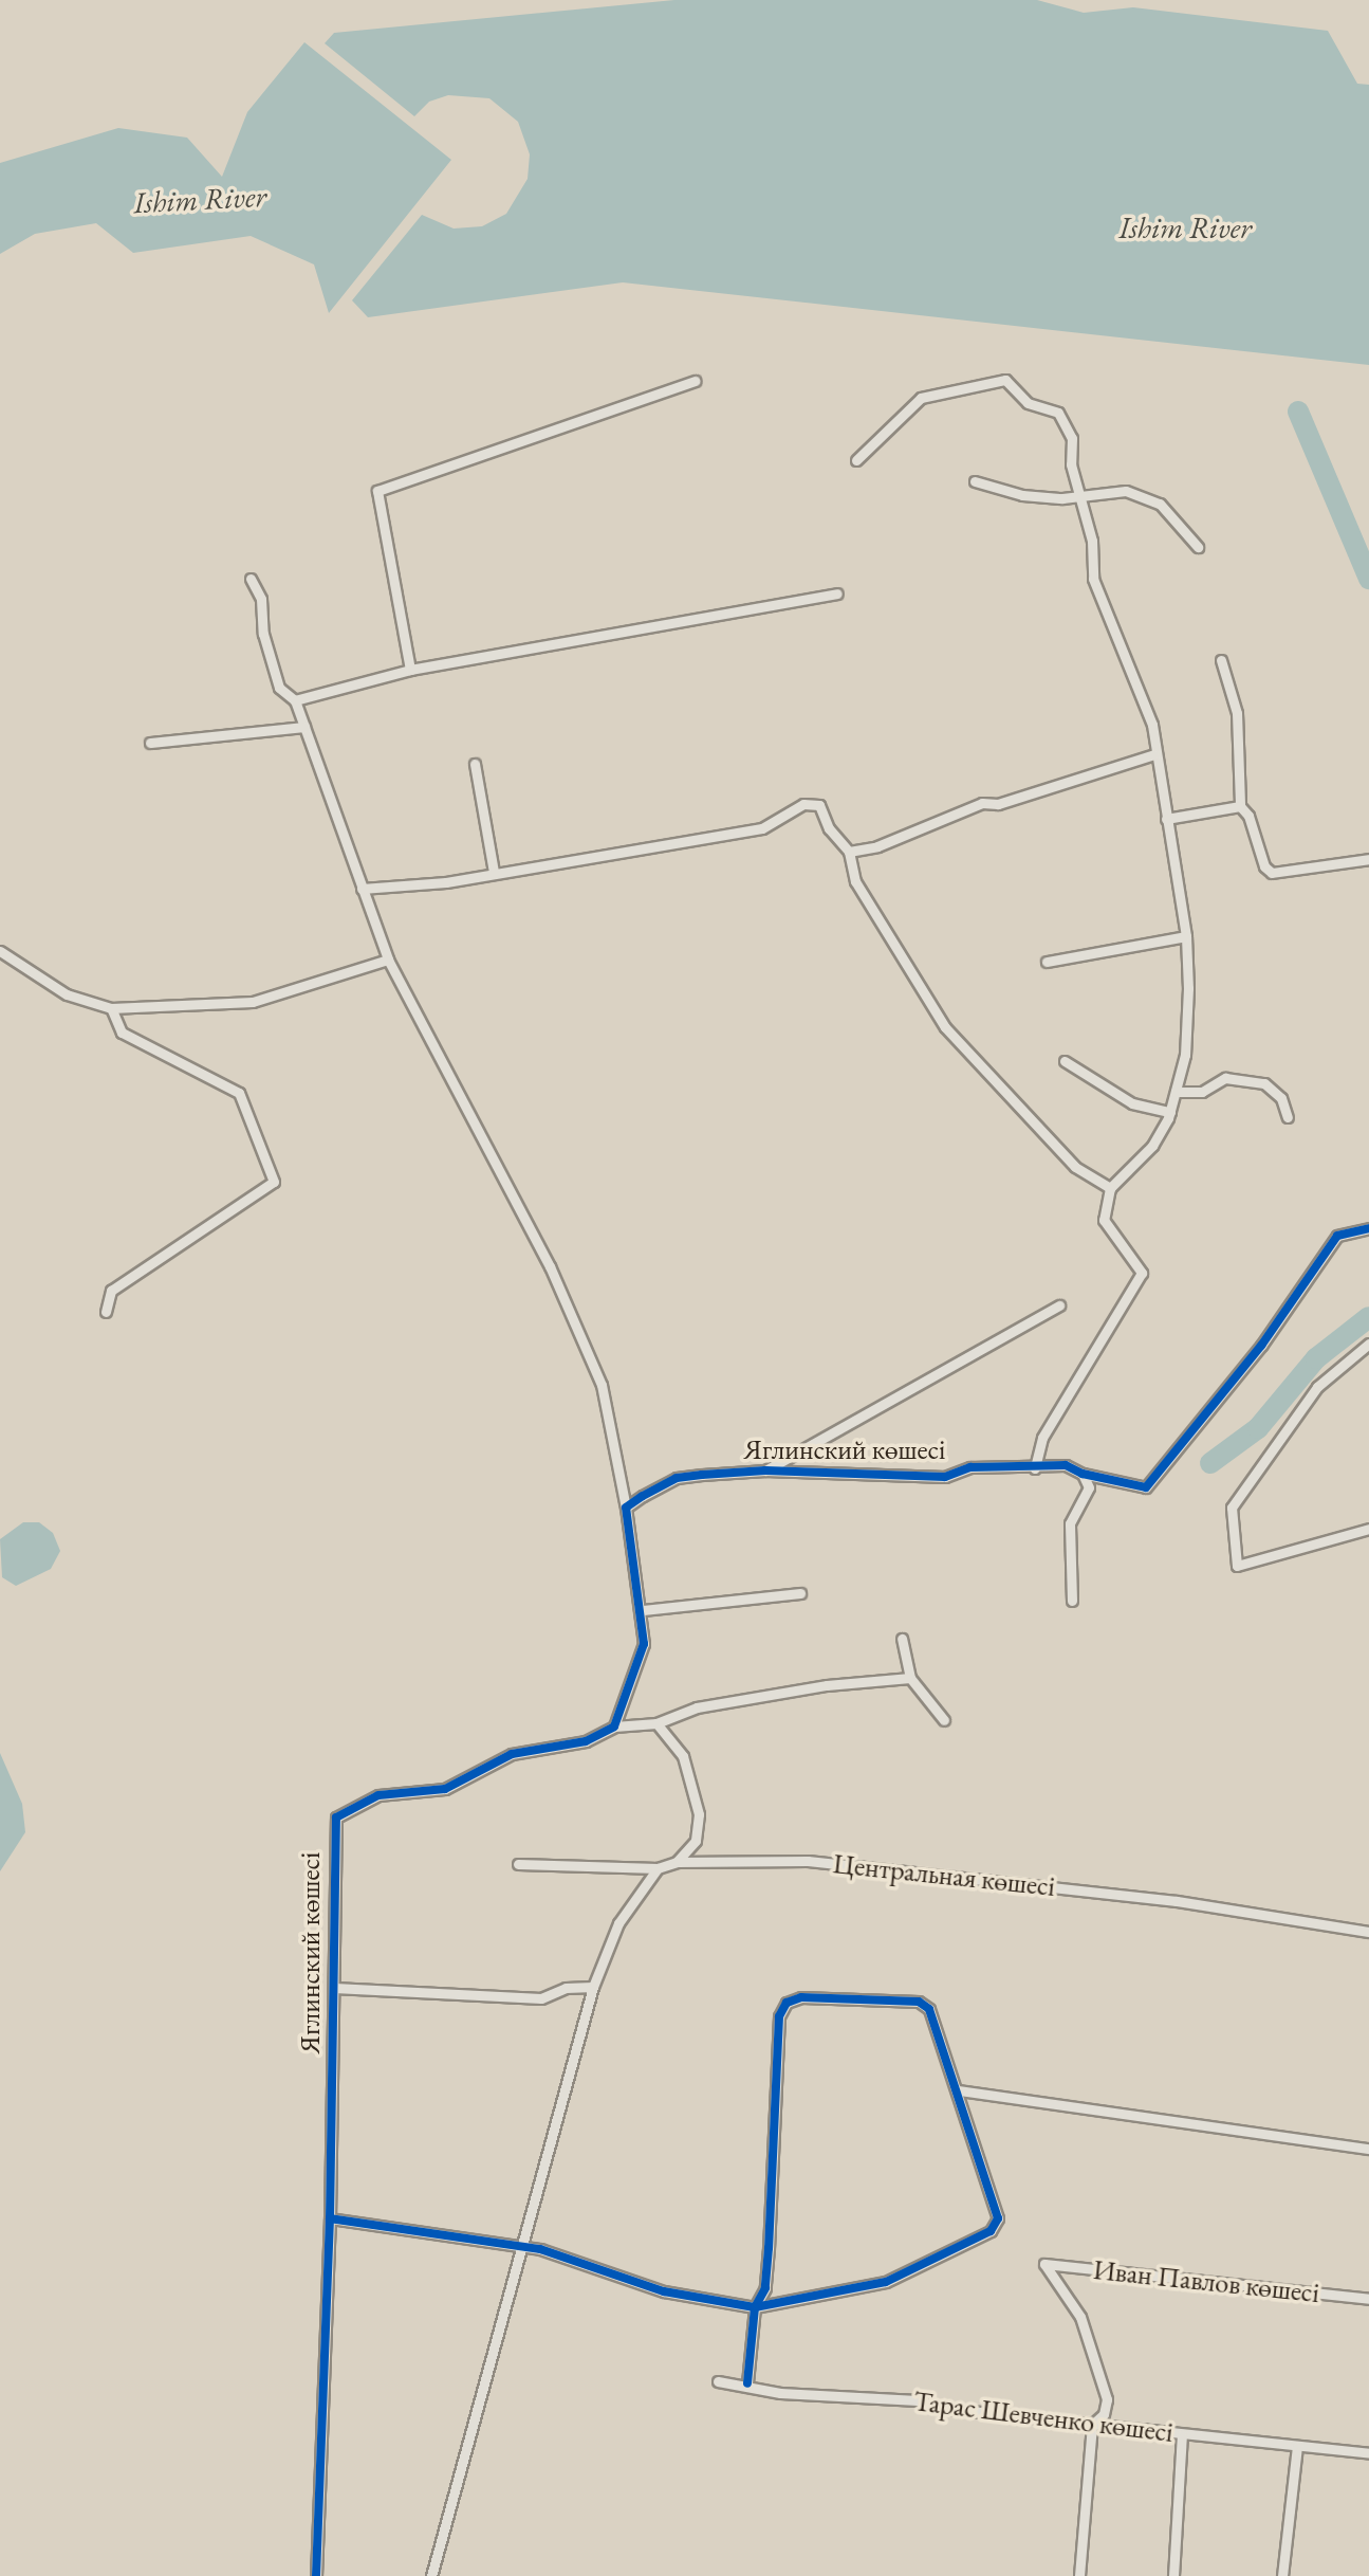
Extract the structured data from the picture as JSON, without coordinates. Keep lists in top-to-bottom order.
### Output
{
  "streets": {
    "street": [
      "Яглинский көшесі",
      "Центральная көшесі",
      "Иван Павлов көшесі",
      "Тарас Шевченко көшесі"
    ]
  },
  "crossings": [
    ["Иван Павлов көшесі", "Тарас Шевченко көшесі"]
  ],
  "water": ["Ishim River"]
}
